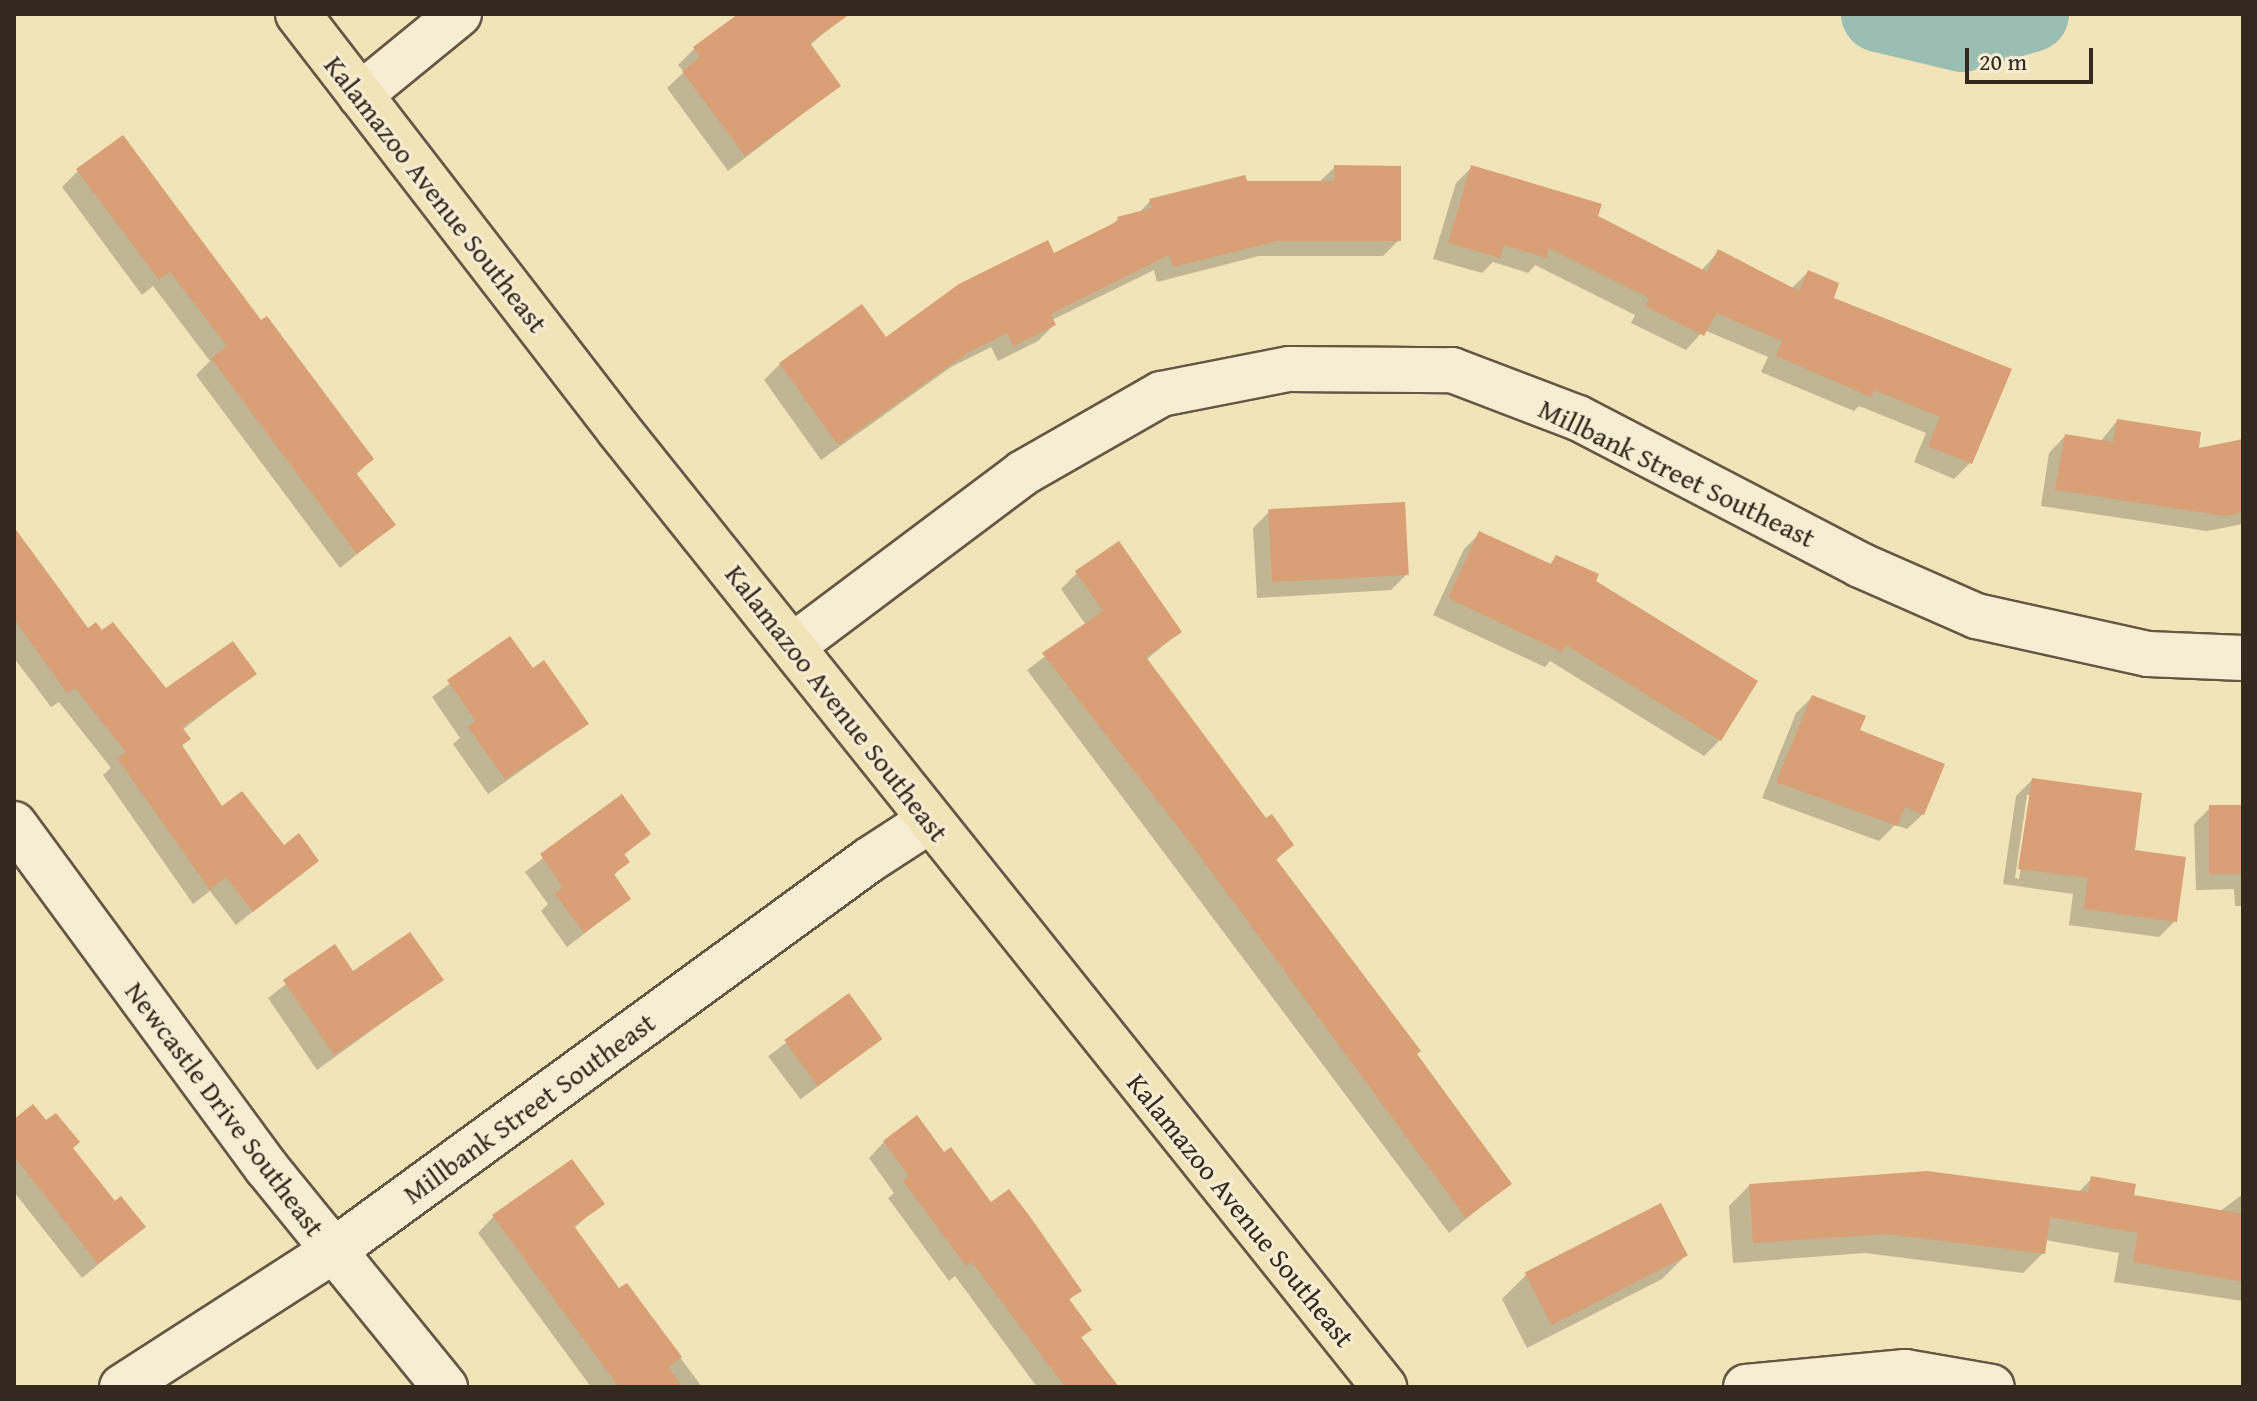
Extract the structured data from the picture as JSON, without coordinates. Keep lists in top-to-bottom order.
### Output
{
  "streets": {
    "main road": ["Kalamazoo Avenue Southeast"],
    "street": ["Millbank Street Southeast", "Newcastle Drive Southeast"]
  },
  "crossings": [
    ["Kalamazoo Avenue Southeast", "Millbank Street Southeast"],
    ["Millbank Street Southeast", "Newcastle Drive Southeast"]
  ],
  "scale_bar": "20 m"
}
